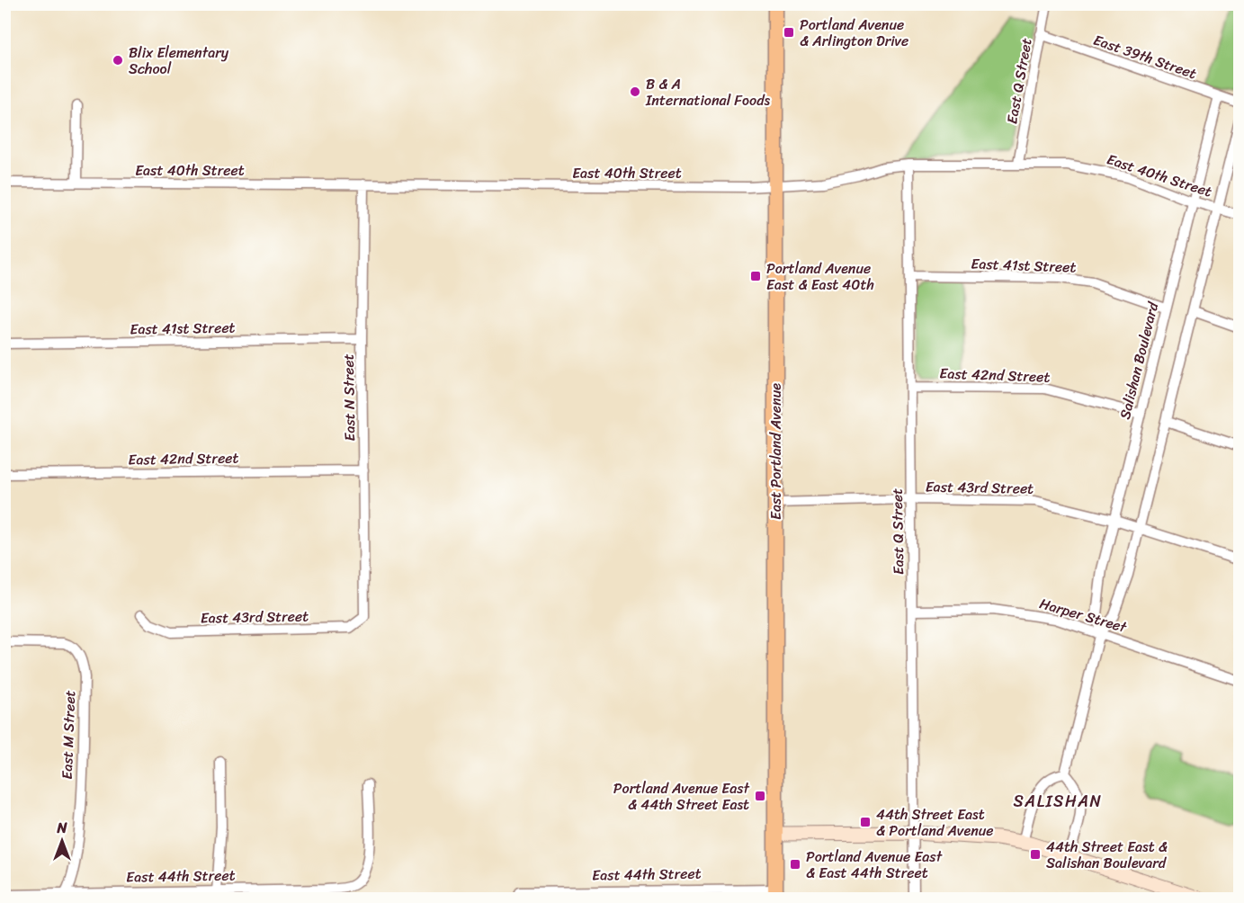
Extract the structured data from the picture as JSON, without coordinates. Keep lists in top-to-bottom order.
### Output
{
  "streets": {
    "main road": ["East Portland Avenue"],
    "street": [
      "East 39th Street",
      "East Q Street",
      "East 40th Street",
      "East 41st Street",
      "Salishan Boulevard",
      "East 42nd Street",
      "East N Street",
      "East 43rd Street",
      "Harper Street",
      "East M Street",
      "East 44th Street"
    ]
  },
  "crossings": [
    ["East 39th Street", "East Q Street"],
    ["East 39th Street", "Salishan Boulevard"],
    ["East Q Street", "East 40th Street"],
    ["East Q Street", "East 41st Street"],
    ["East Q Street", "East 42nd Street"],
    ["East Q Street", "East 43rd Street"],
    ["East Q Street", "Harper Street"],
    ["East 40th Street", "Salishan Boulevard"],
    ["East 40th Street", "East N Street"],
    ["East 40th Street", "East Portland Avenue"],
    ["East 41st Street", "Salishan Boulevard"],
    ["East 41st Street", "East N Street"],
    ["Salishan Boulevard", "East 42nd Street"],
    ["Salishan Boulevard", "East 43rd Street"],
    ["Salishan Boulevard", "Harper Street"],
    ["East 42nd Street", "East N Street"],
    ["East N Street", "East 43rd Street"],
    ["East Portland Avenue", "East 43rd Street"],
    ["East Portland Avenue", "East 44th Street"],
    ["East M Street", "East 44th Street"]
  ],
  "districts": ["SALISHAN"],
  "places": {
    "transit": [
      "Portland Avenue & Arlington Drive",
      "Portland Avenue East & East 40th",
      "Portland Avenue East & 44th Street East",
      "44th Street East & Portland Avenue",
      "44th Street East & Salishan Boulevard",
      "Portland Avenue East & East 44th Street"
    ],
    "other": ["Blix Elementary School", "B & A International Foods"]
  },
  "north": "top"
}
